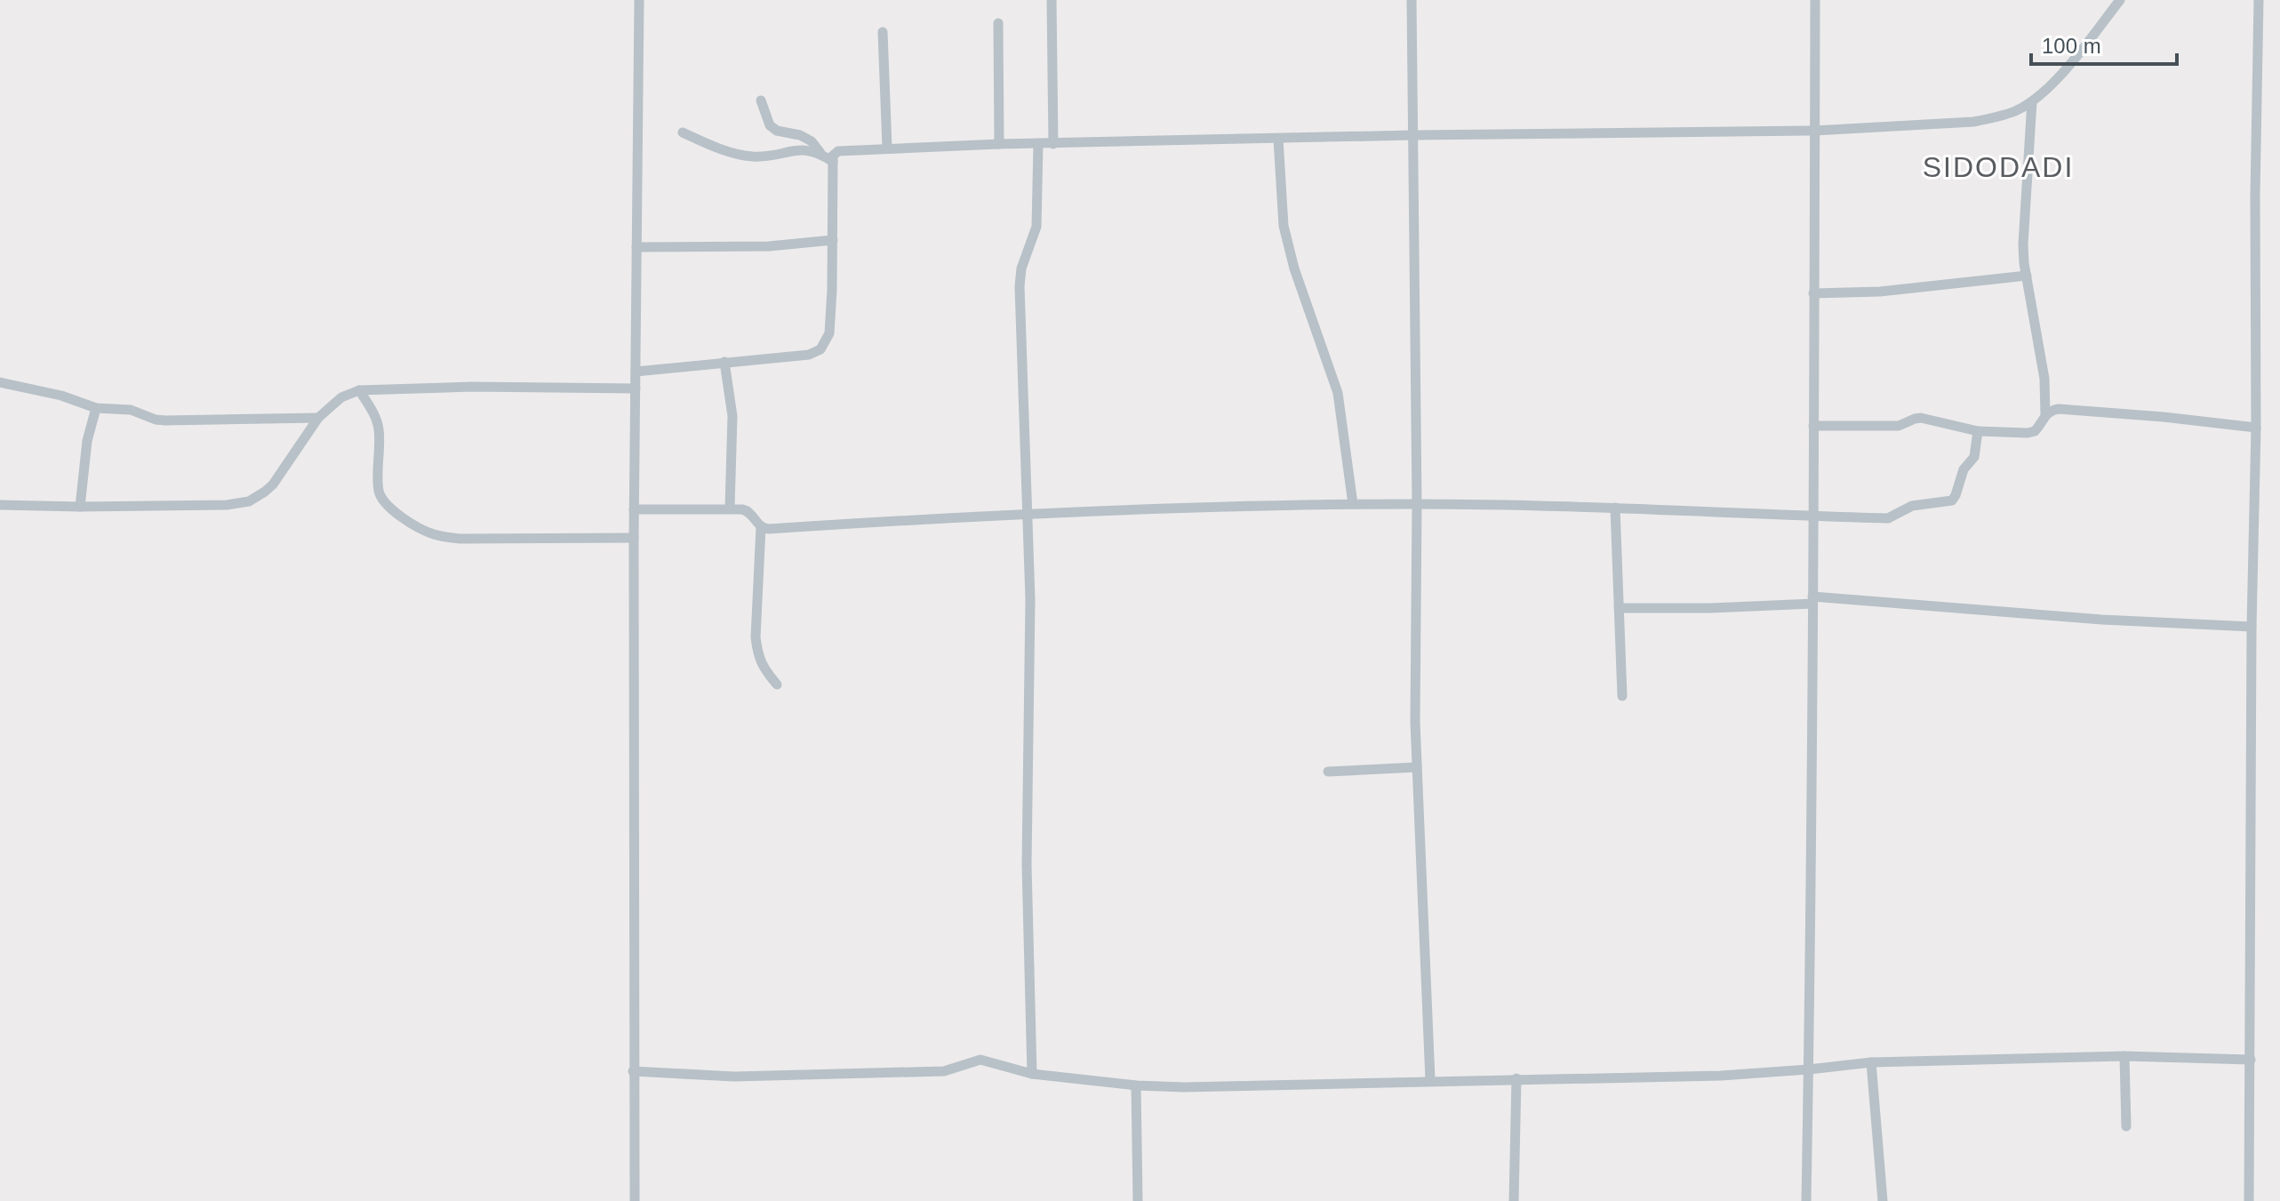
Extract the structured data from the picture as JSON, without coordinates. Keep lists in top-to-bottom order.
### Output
{
  "districts": ["SIDODADI"],
  "scale_bar": "100 m"
}
